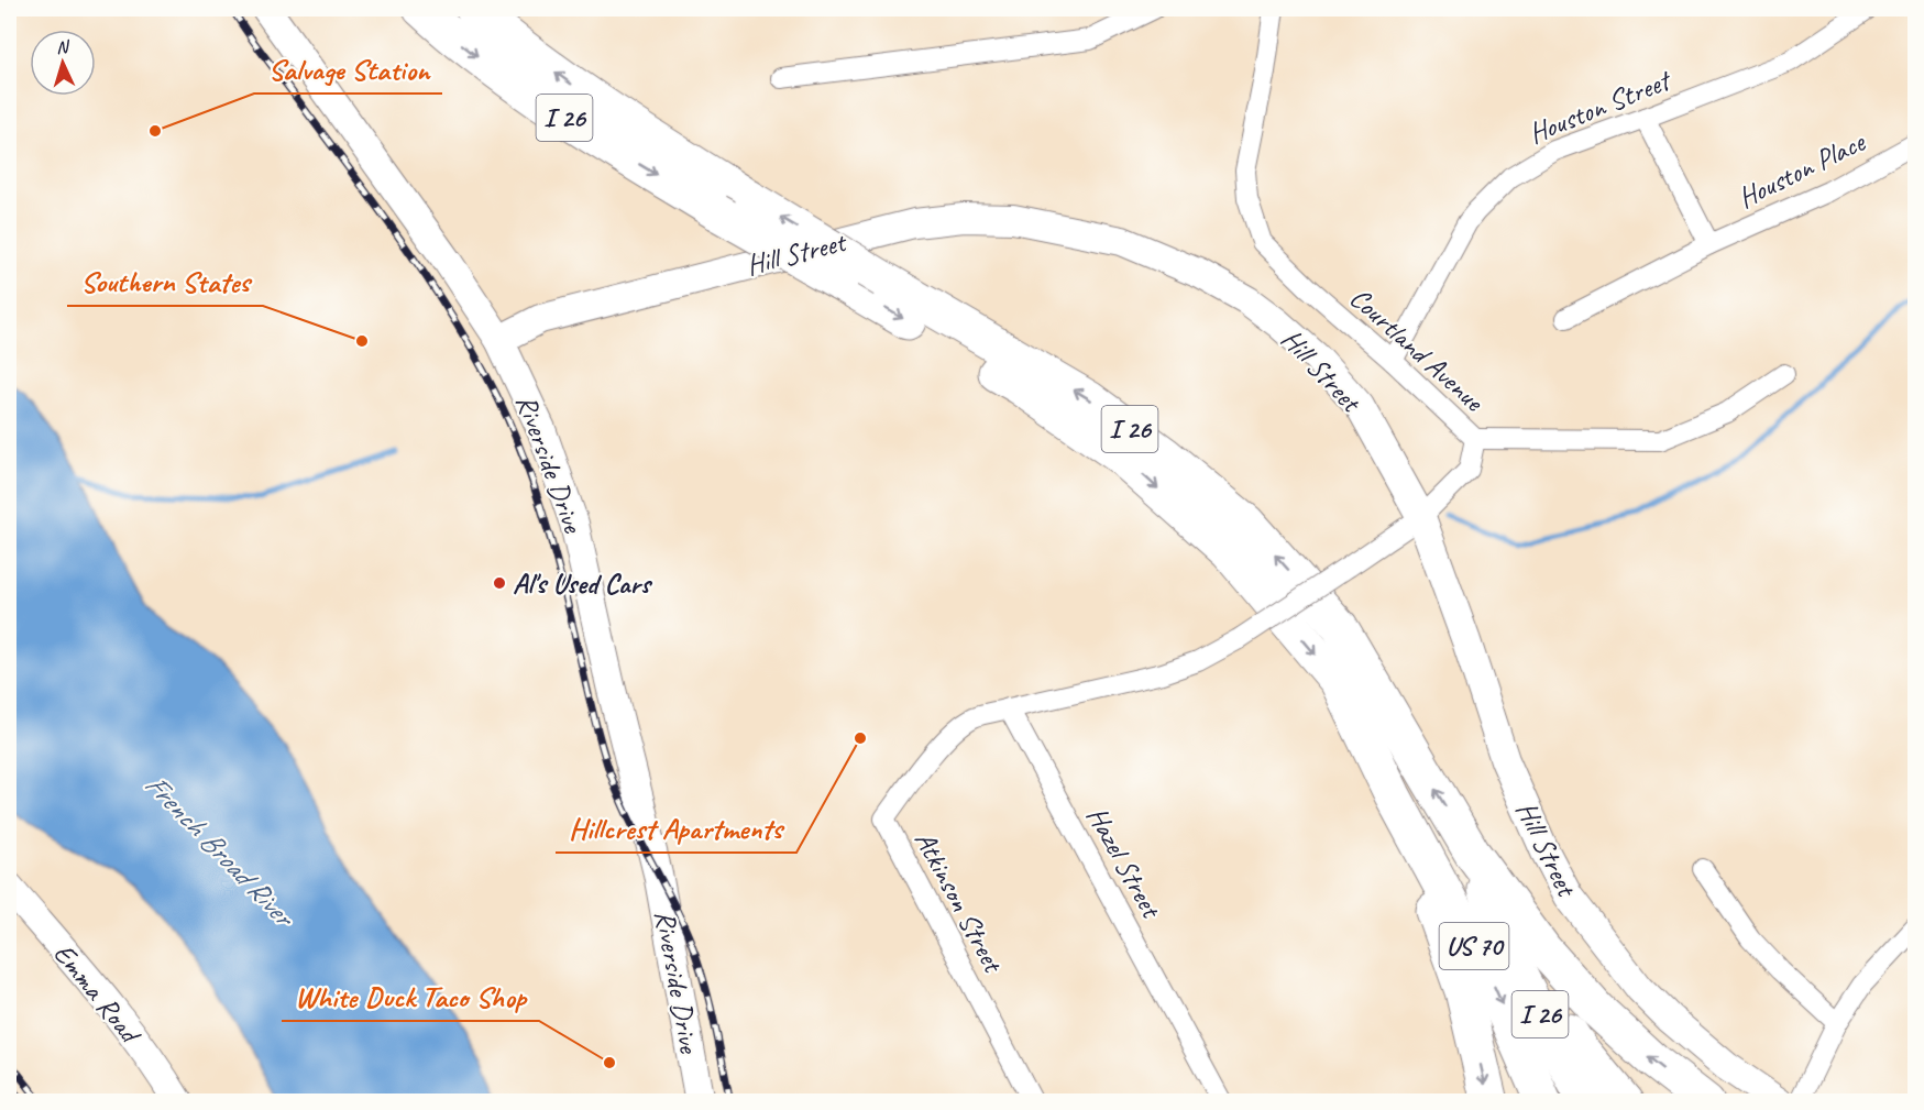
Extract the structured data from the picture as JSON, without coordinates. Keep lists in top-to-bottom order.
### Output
{
  "streets": {
    "highway": ["I 26", "US 70"],
    "main road": ["Hill Street", "Riverside Drive", "Emma Road"],
    "street": [
      "Houston Street",
      "Houston Place",
      "Courtland Avenue",
      "Hazel Street",
      "Atkinson Street"
    ]
  },
  "crossings": [
    ["Houston Street", "Courtland Avenue"],
    ["I 26", "US 70"],
    ["Hill Street", "Courtland Avenue"],
    ["Hill Street", "Riverside Drive"],
    ["Courtland Avenue", "Hazel Street"],
    ["Courtland Avenue", "Atkinson Street"],
    ["Hazel Street", "Atkinson Street"]
  ],
  "water": ["French Broad River"],
  "places": [
    "Salvage Station",
    "Southern States",
    "Al's Used Cars",
    "Hillcrest Apartments",
    "White Duck Taco Shop"
  ],
  "north": "top"
}
